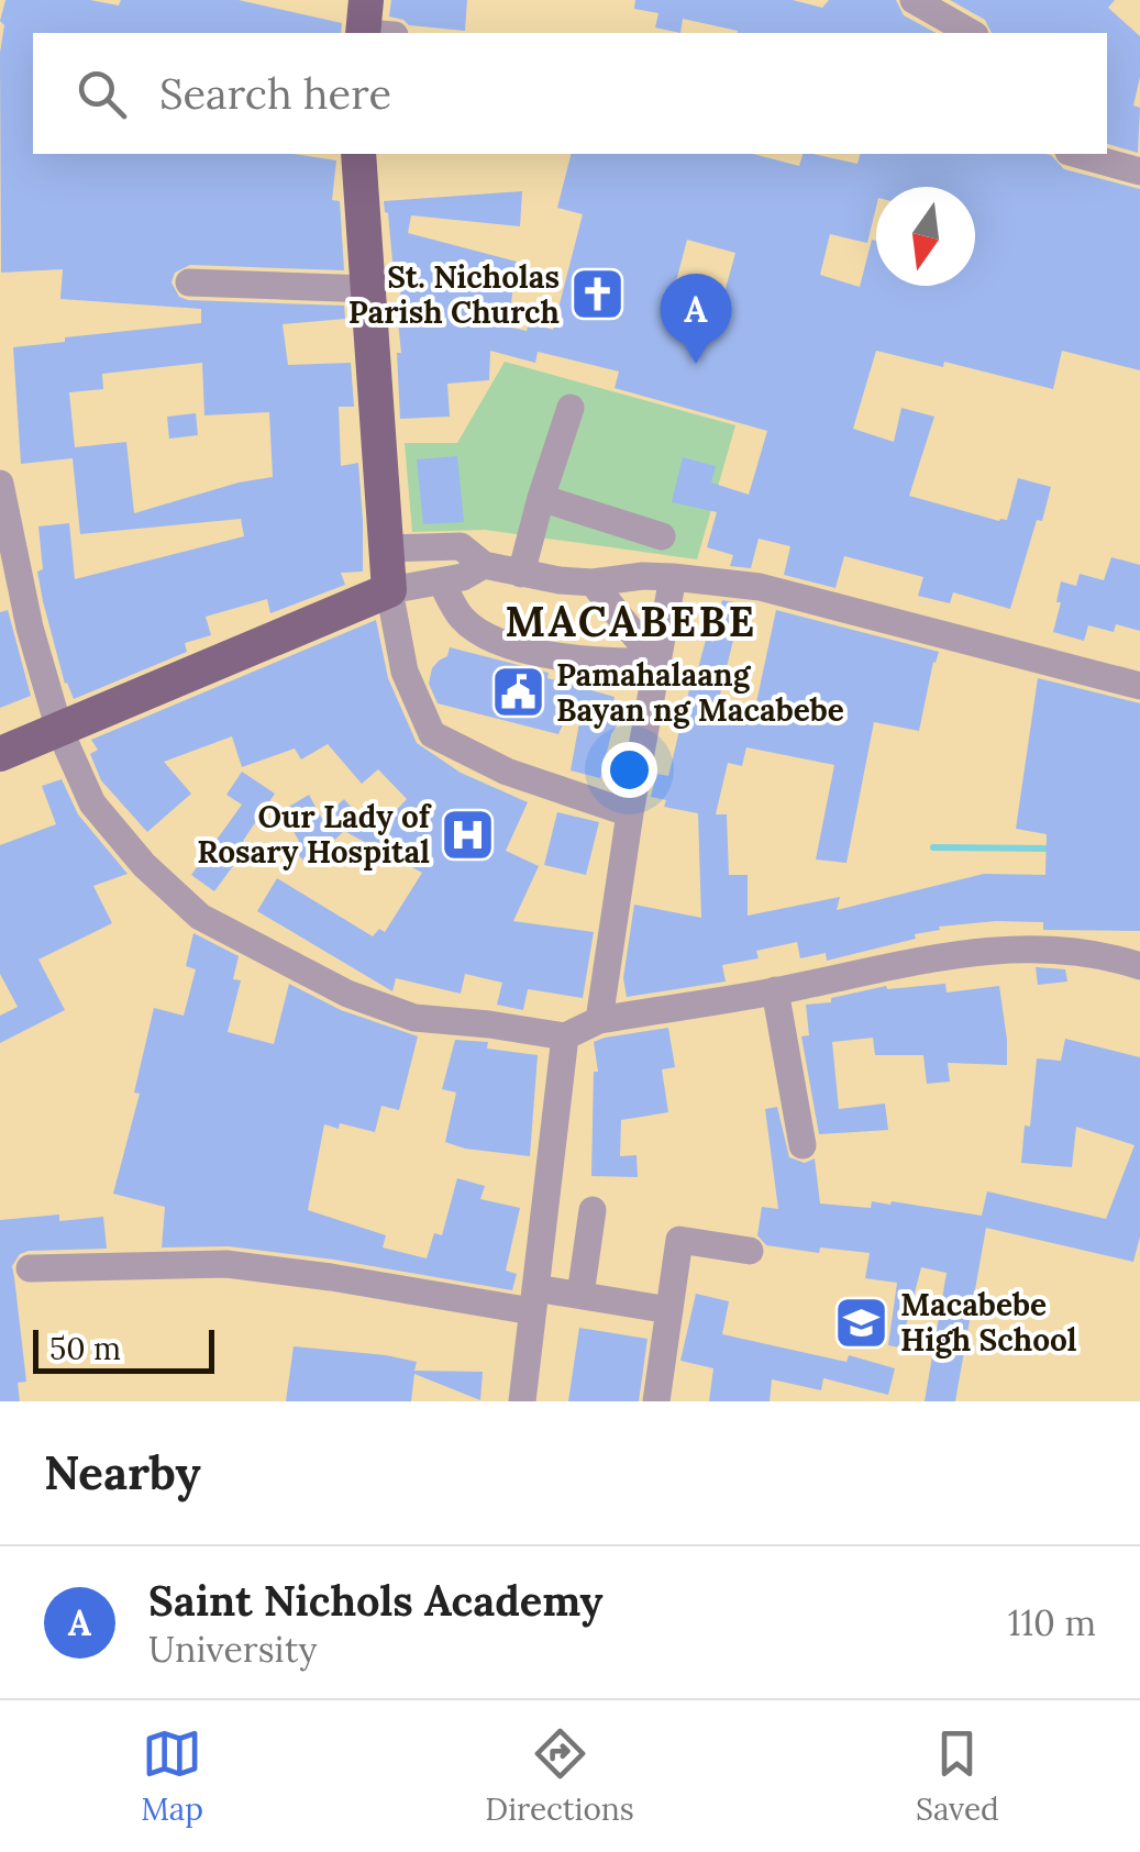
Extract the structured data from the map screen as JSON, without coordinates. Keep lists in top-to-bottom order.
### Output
{
  "districts": ["MACABEBE"],
  "places": {
    "church": ["St. Nicholas Parish Church"],
    "public building": ["Pamahalaang Bayan ng Macabebe"],
    "hospital": ["Our Lady of Rosary Hospital"],
    "school or university": ["Macabebe High School"]
  },
  "scale_bar": "50 m",
  "north": "bottom",
  "page": {
    "search": "Search here",
    "pins": "A",
    "scale": "50 m",
    "heading": "Nearby",
    "list": [
      {
        "mark": "A",
        "name": "Saint Nichols Academy",
        "note": "University",
        "value": "110 m"
      }
    ],
    "nav": ["Map", "Directions", "Saved"]
  }
}
